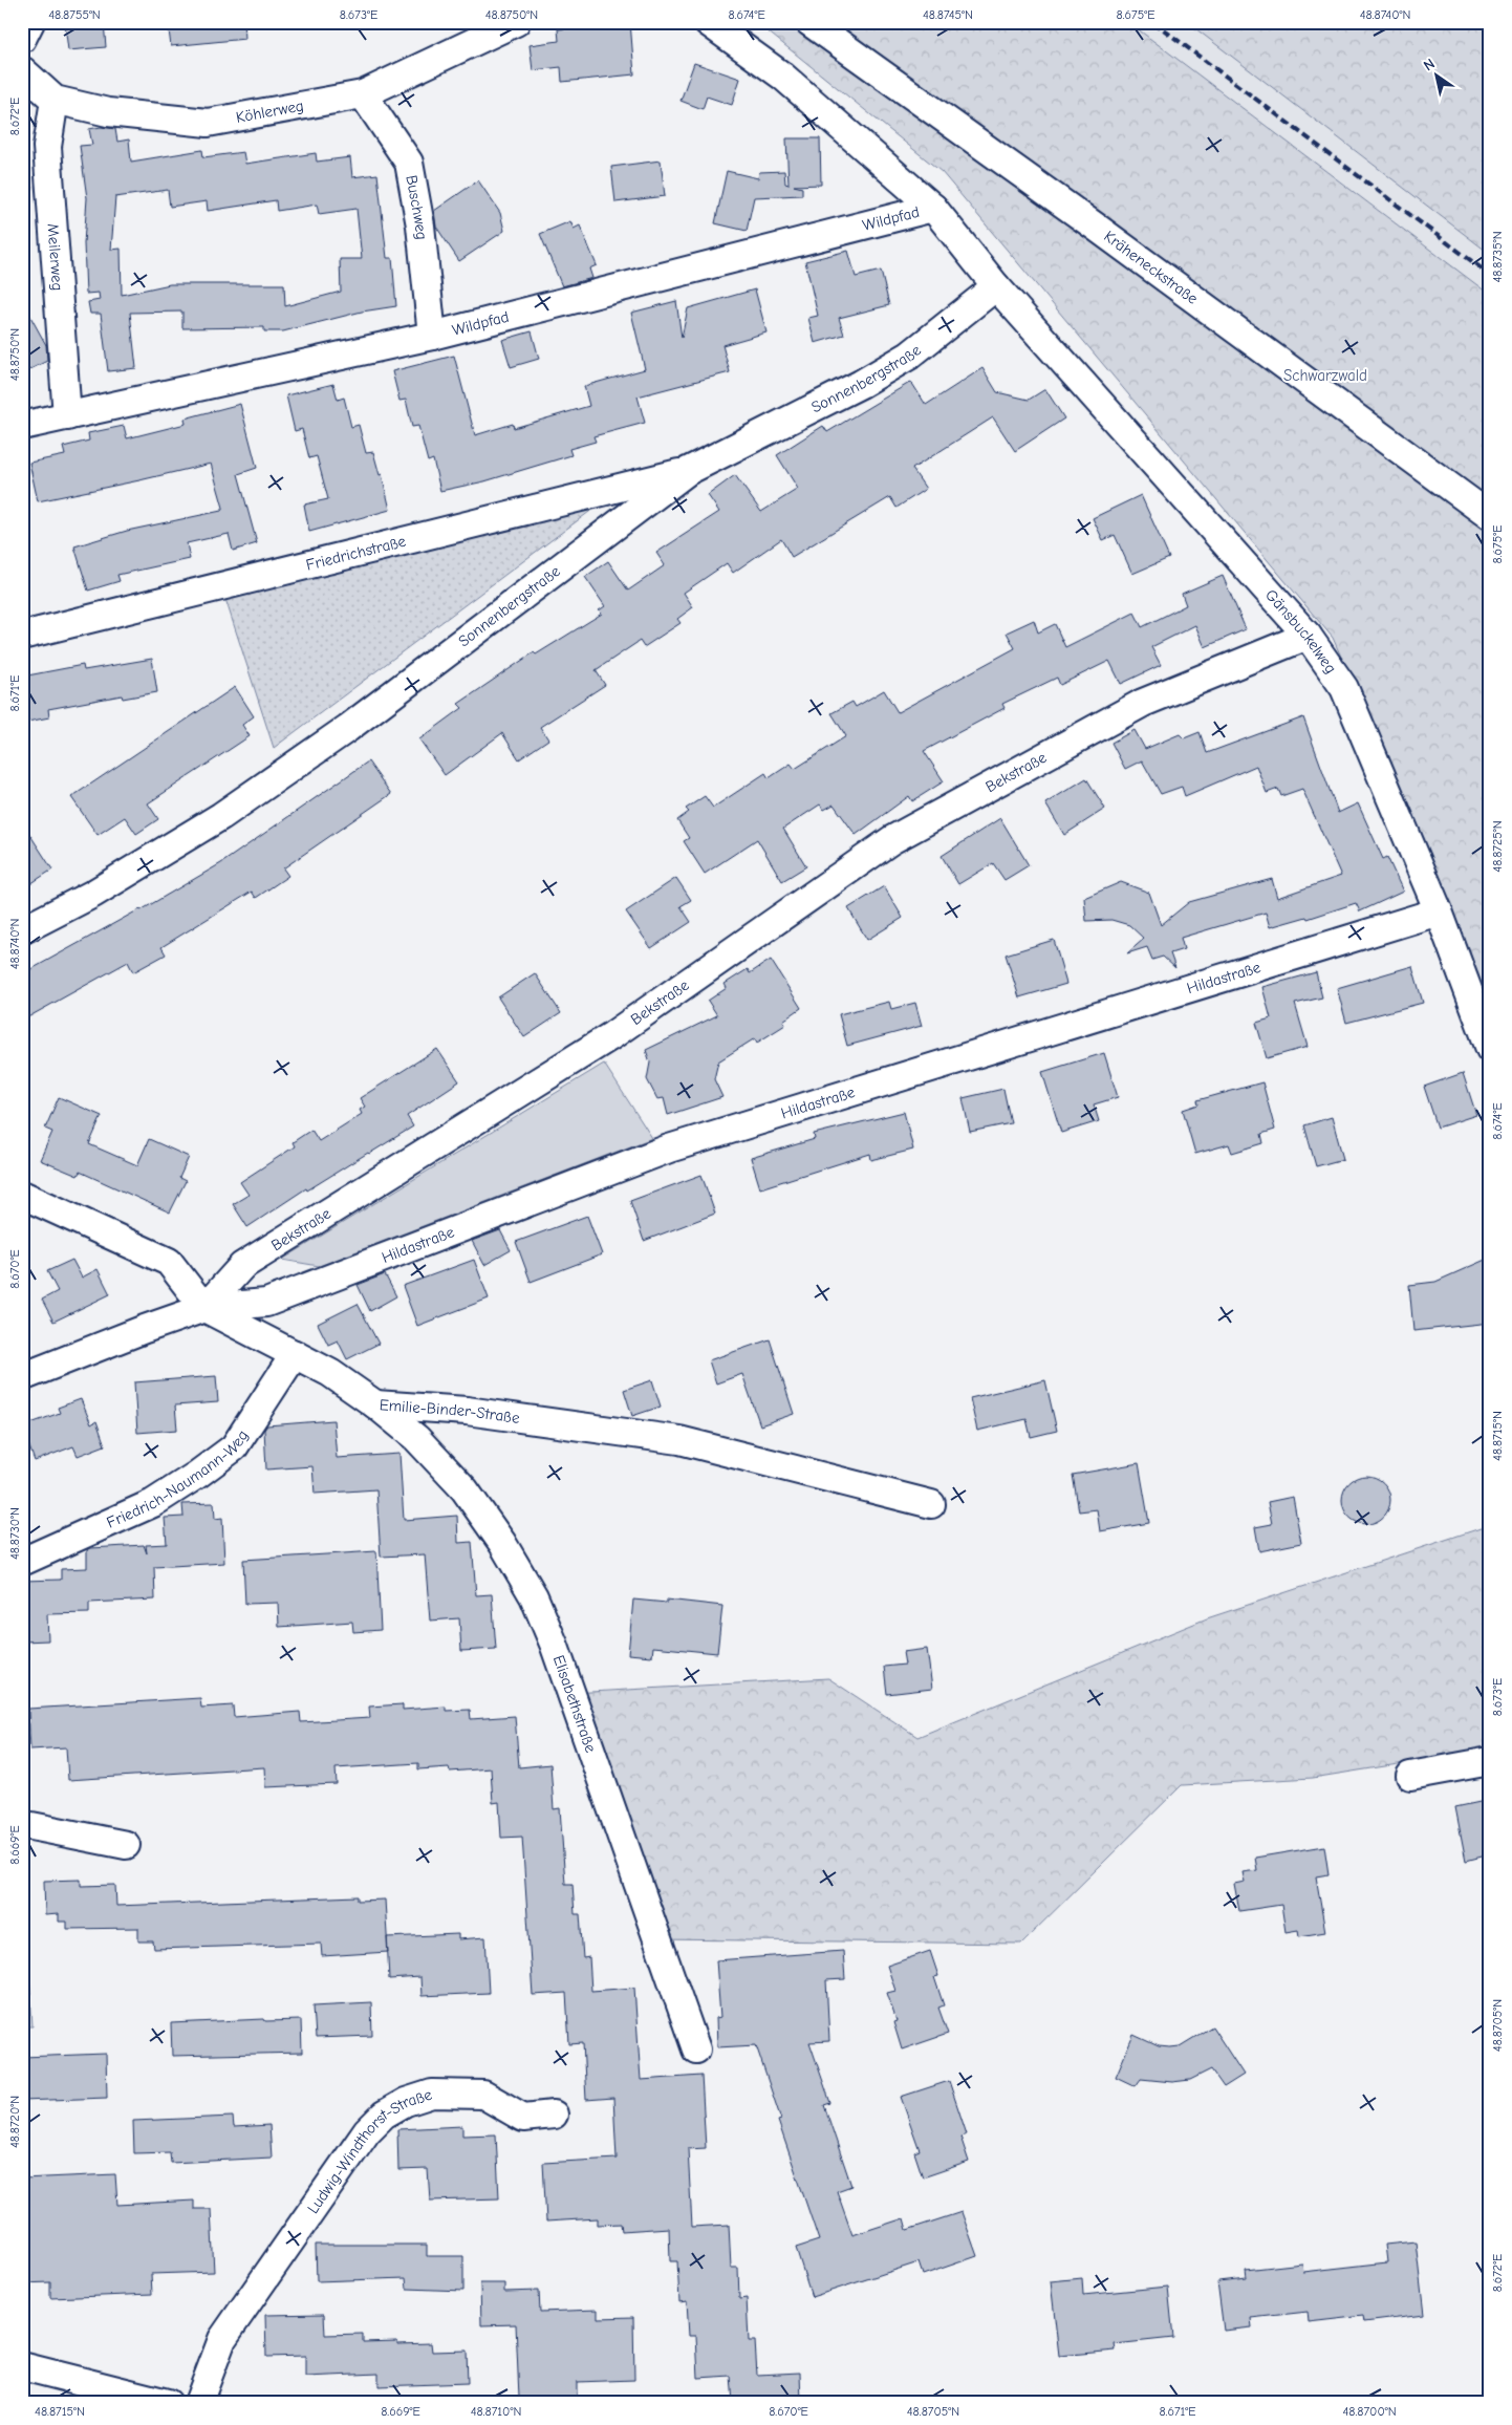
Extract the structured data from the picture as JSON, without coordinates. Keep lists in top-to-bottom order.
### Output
{
  "streets": {
    "street": [
      "Köhlerweg",
      "Buschweg",
      "Wildpfad",
      "Meilerweg",
      "Kräheneckstraße",
      "Sonnenbergstraße",
      "Friedrichstraße",
      "Gänsbuckelweg",
      "Bekstraße",
      "Hildastraße",
      "Emilie-Binder-Straße",
      "Friedrich-Naumann-Weg",
      "Elisabethstraße",
      "Ludwig-Windthorst-Straße"
    ]
  },
  "crossings": [
    ["Köhlerweg", "Buschweg"],
    ["Köhlerweg", "Meilerweg"],
    ["Buschweg", "Wildpfad"],
    ["Wildpfad", "Meilerweg"],
    ["Wildpfad", "Gänsbuckelweg"],
    ["Sonnenbergstraße", "Friedrichstraße"],
    ["Sonnenbergstraße", "Gänsbuckelweg"],
    ["Gänsbuckelweg", "Bekstraße"],
    ["Gänsbuckelweg", "Hildastraße"],
    ["Bekstraße", "Hildastraße"],
    ["Bekstraße", "Emilie-Binder-Straße"],
    ["Hildastraße", "Emilie-Binder-Straße"],
    ["Emilie-Binder-Straße", "Friedrich-Naumann-Weg"],
    ["Emilie-Binder-Straße", "Elisabethstraße"]
  ],
  "parks": ["Schwarzwald"],
  "north": "top left",
  "coordinates": [
    "48.8755°N",
    "8.673°E",
    "48.8750°N",
    "8.674°E",
    "48.8745°N",
    "8.675°E",
    "48.8740°N",
    "8.672°E",
    "48.8735°N",
    "8.671°E",
    "48.8725°N",
    "8.670°E",
    "48.8715°N",
    "48.8730°N",
    "8.669°E",
    "48.8705°N",
    "48.8720°N",
    "48.8710°N",
    "48.8700°N"
  ]
}
